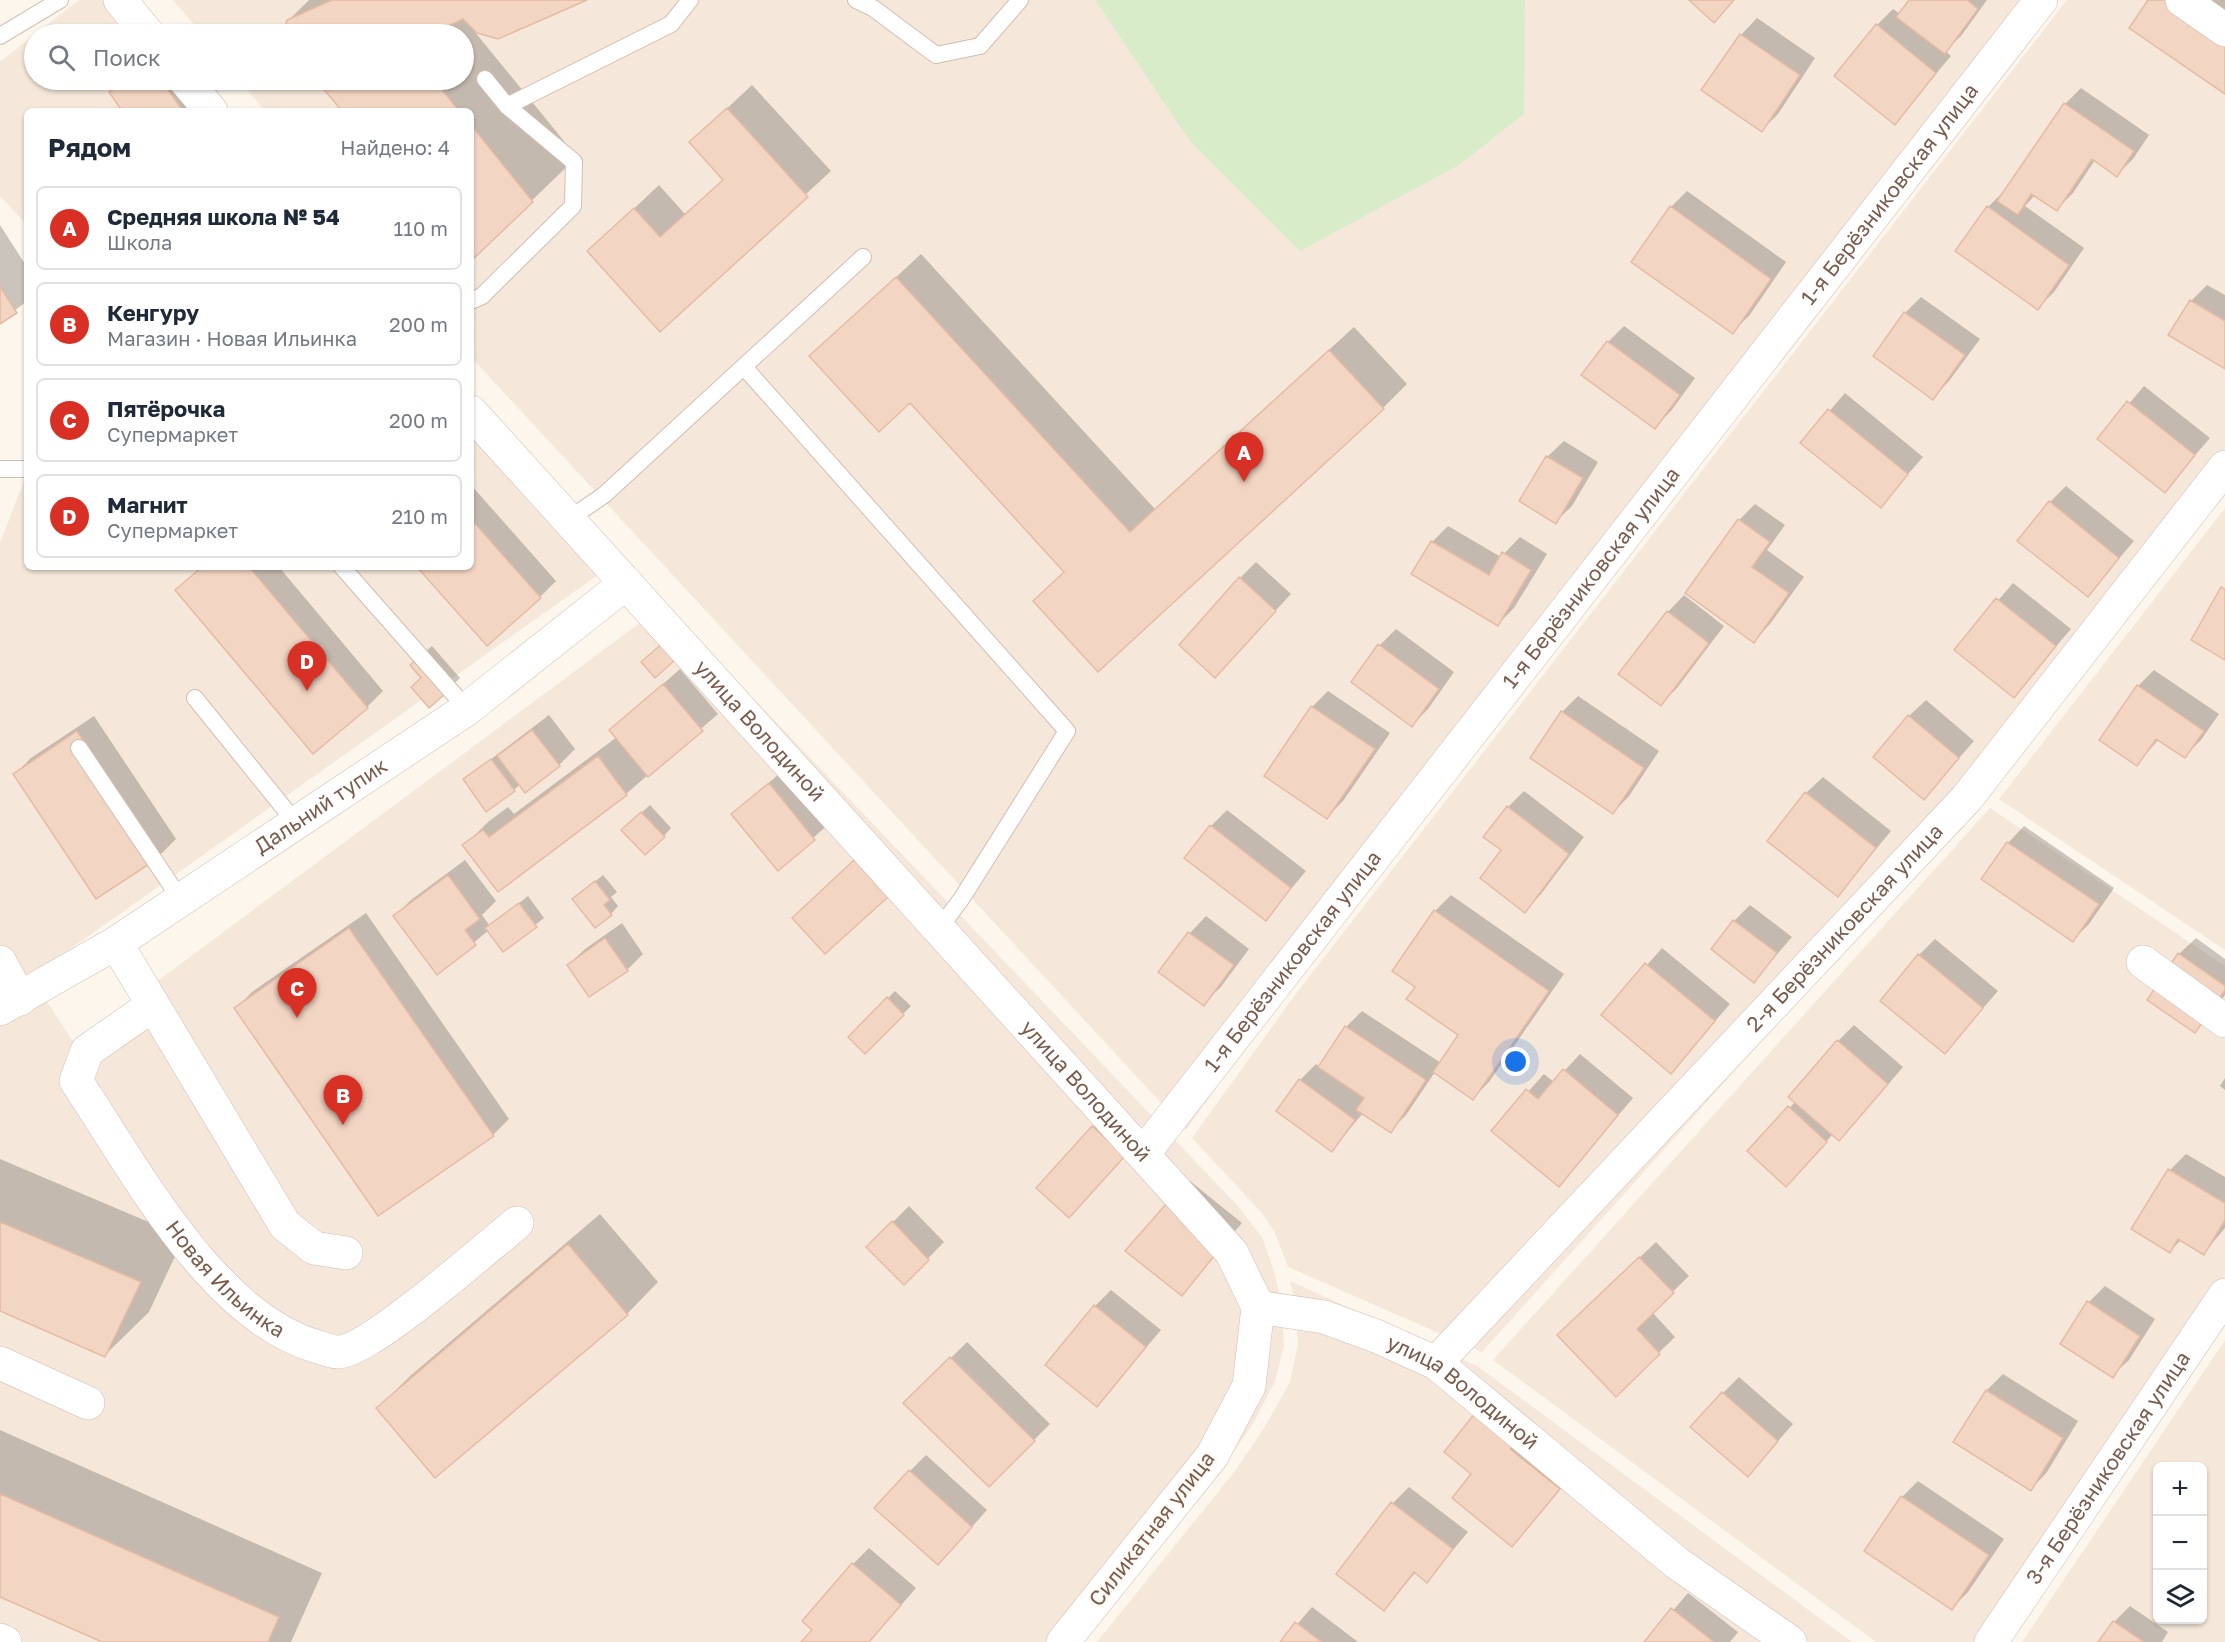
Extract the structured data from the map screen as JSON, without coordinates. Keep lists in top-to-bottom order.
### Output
{
  "streets": {
    "street": [
      "1-я Берёзниковская улица",
      "улица Володиной",
      "Дальний тупик",
      "2-я Берёзниковская улица",
      "Новая Ильинка",
      "3-я Берёзниковская улица",
      "Силикатная улица"
    ]
  },
  "crossings": [
    ["1-я Берёзниковская улица", "улица Володиной"],
    ["улица Володиной", "Дальний тупик"],
    ["улица Володиной", "2-я Берёзниковская улица"],
    ["улица Володиной", "Силикатная улица"]
  ],
  "page": {
    "search": "Поиск",
    "heading": ["Рядом", "Найдено: 4"],
    "list": [
      {
        "mark": "A",
        "name": "Средняя школа № 54",
        "note": "Школа",
        "value": "110 m"
      },
      {
        "mark": "B",
        "name": "Кенгуру",
        "note": "Магазин · Новая Ильинка",
        "value": "200 m"
      },
      {
        "mark": "C",
        "name": "Пятёрочка",
        "note": "Супермаркет",
        "value": "200 m"
      },
      {
        "mark": "D",
        "name": "Магнит",
        "note": "Супермаркет",
        "value": "210 m"
      }
    ],
    "pins": [
      "A",
      "D",
      "C",
      "B"
    ],
    "map_buttons": ["+", "−"]
  }
}
